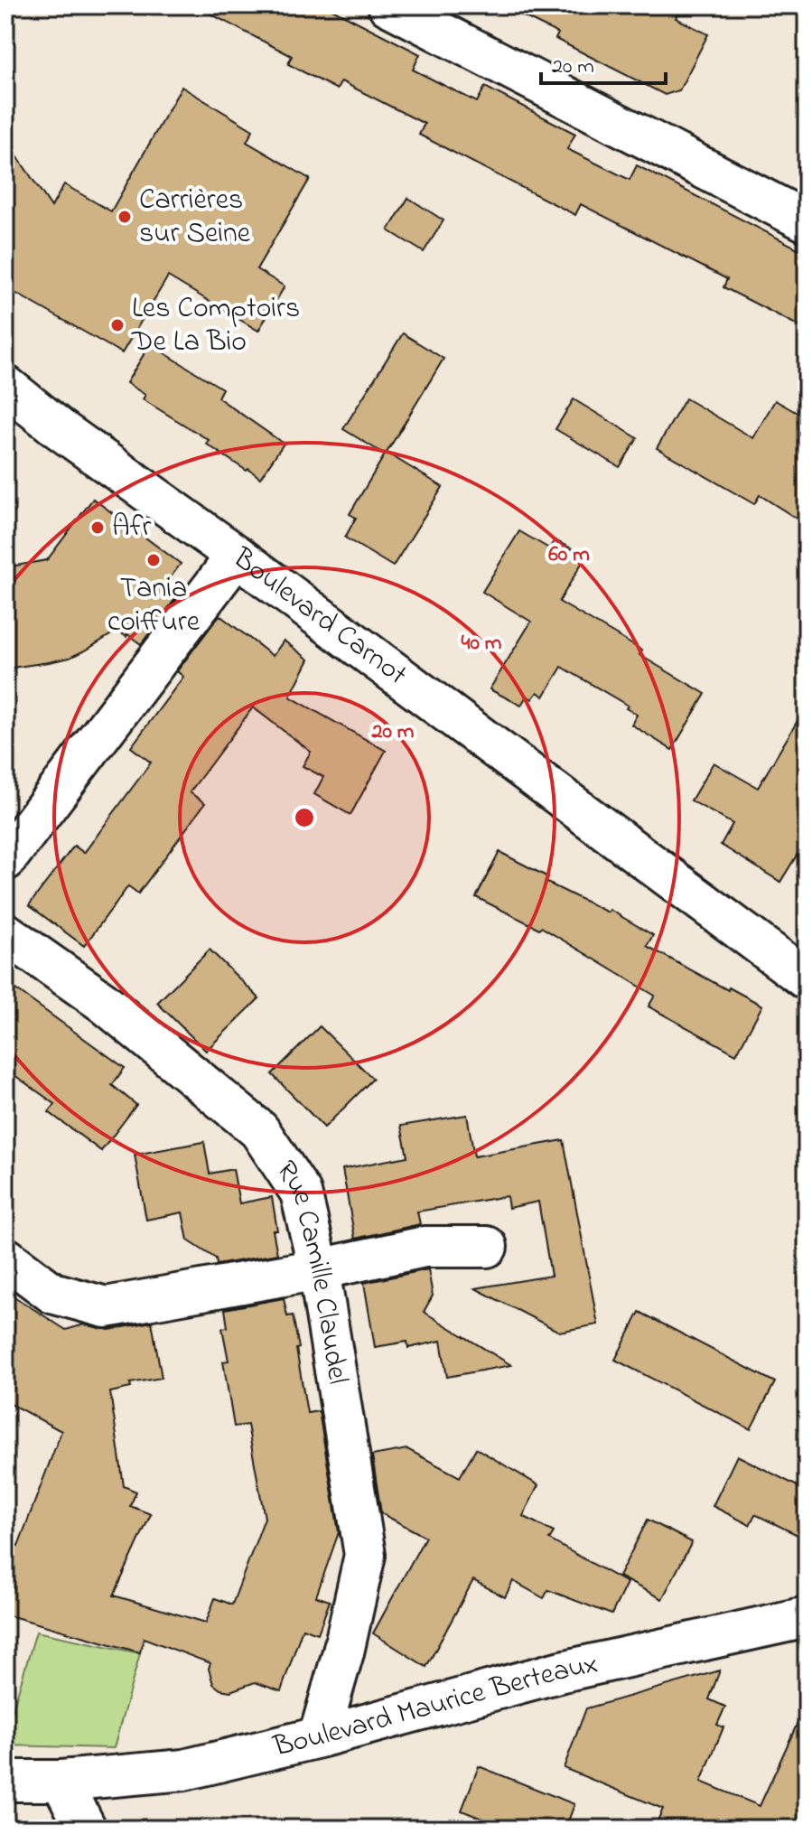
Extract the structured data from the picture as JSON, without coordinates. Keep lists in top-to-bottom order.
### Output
{
  "streets": {
    "street": ["Boulevard Carnot", "Rue Camille Claudel", "Boulevard Maurice Berteaux"]
  },
  "crossings": [
    ["Rue Camille Claudel", "Boulevard Maurice Berteaux"]
  ],
  "places": [
    "Carrières sur Seine",
    "Les Comptoirs De La Bio",
    "Afr",
    "Tania coiffure"
  ],
  "scale_bar": "20 m",
  "rings": ["60 m", "40 m", "20 m"]
}
